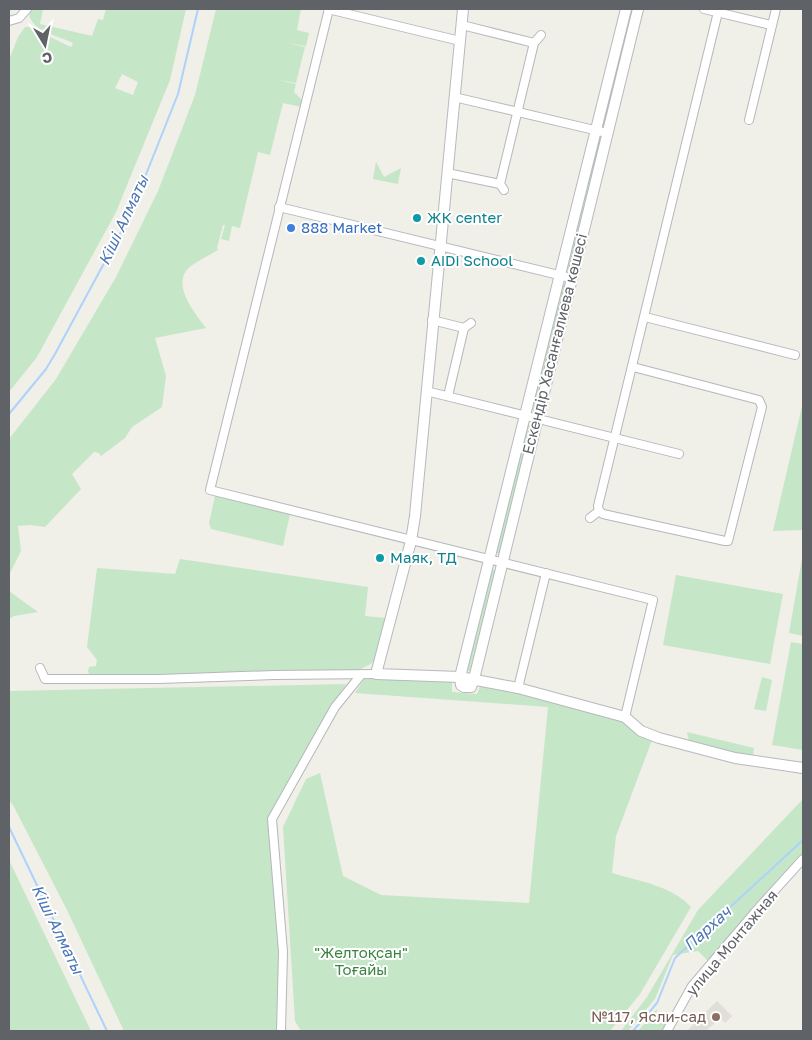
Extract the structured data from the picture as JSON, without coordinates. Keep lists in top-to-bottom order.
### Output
{
  "streets": {
    "street": ["Ескендір Хасанғалиева көшесі", "улица Монтажная"]
  },
  "water": ["Кіші Алматы", "Пархач"],
  "parks": ["\"Желтоқсан\" Тоғайы"],
  "places": [
    "ЖК center",
    "888 Market",
    "AiDi School",
    "Маяк, ТД",
    "№117, Ясли-сад"
  ],
  "north": "bottom"
}
